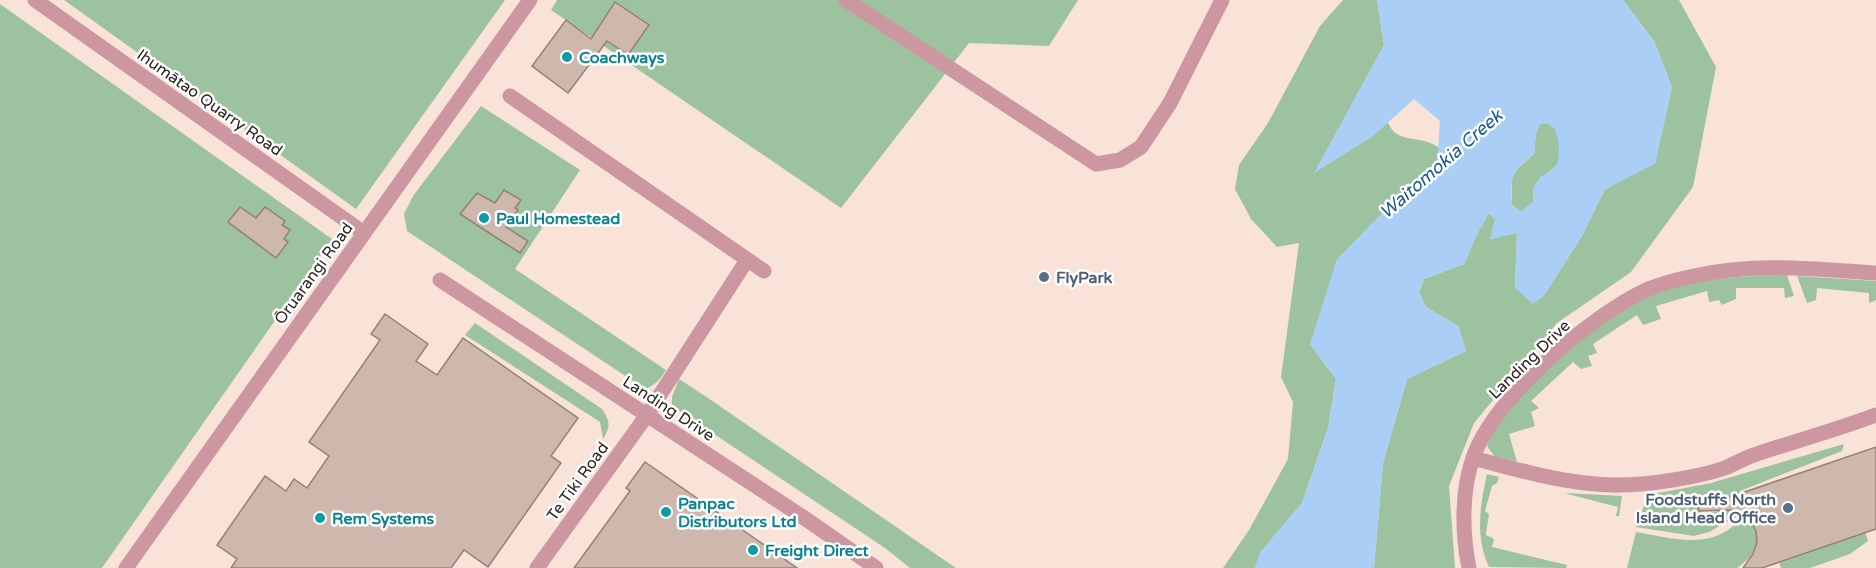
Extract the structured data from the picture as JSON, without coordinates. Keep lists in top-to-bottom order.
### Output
{
  "streets": {
    "street": [
      "Ihumātao Quarry Road",
      "Ōruarangi Road",
      "Landing Drive",
      "Te Tiki Road"
    ]
  },
  "crossings": [
    ["Ihumātao Quarry Road", "Ōruarangi Road"],
    ["Landing Drive", "Te Tiki Road"]
  ],
  "water": ["Waitomokia Creek"],
  "places": [
    "Coachways",
    "Paul Homestead",
    "FlyPark",
    "Foodstuffs North Island Head Office",
    "Panpac Distributors Ltd",
    "Rem Systems",
    "Freight Direct"
  ]
}
